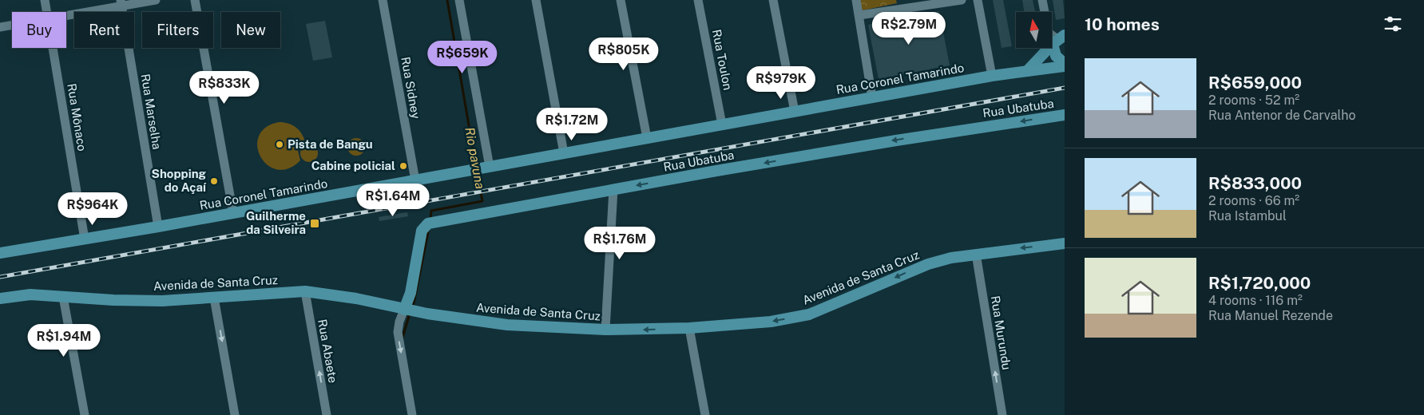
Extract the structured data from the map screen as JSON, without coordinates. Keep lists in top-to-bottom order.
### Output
{
  "streets": {
    "main road": ["Rua Coronel Tamarindo", "Rua Ubatuba", "Avenida de Santa Cruz"],
    "street": [
      "Rua Toulon",
      "Rua Sidney",
      "Rua Marselha",
      "Rua Mônaco",
      "Rua Murundu",
      "Rua Abaete"
    ]
  },
  "crossings": [
    ["Rua Toulon", "Rua Coronel Tamarindo"],
    ["Rua Coronel Tamarindo", "Rua Sidney"],
    ["Rua Coronel Tamarindo", "Rua Marselha"],
    ["Rua Coronel Tamarindo", "Rua Mônaco"],
    ["Rua Ubatuba", "Avenida de Santa Cruz"],
    ["Avenida de Santa Cruz", "Rua Murundu"],
    ["Avenida de Santa Cruz", "Rua Abaete"]
  ],
  "one_way": [
    "Rua Ubatuba",
    "Avenida de Santa Cruz",
    "Rua Murundu",
    "Rua Abaete"
  ],
  "water": ["Rio pavuna"],
  "places": {
    "other": ["Pista de Bangu", "Cabine policial", "Shopping do Açaí"],
    "transit": ["Guilherme da Silveira"]
  },
  "north": "top",
  "page": {
    "heading": "10 homes",
    "price": [
      "R$2.79M",
      "R$805K",
      "R$659K",
      "R$979K",
      "R$833K",
      "R$1.72M",
      "R$1.64M",
      "R$964K",
      "R$1.76M",
      "R$1.94M"
    ],
    "chip": [
      "Buy",
      "Rent",
      "Filters",
      "New"
    ],
    "list": [
      {
        "name": "R$659,000",
        "note": "2 rooms · 52 m² · Rua Antenor de Carvalho"
      },
      {
        "name": "R$833,000",
        "note": "2 rooms · 66 m² · Rua Istambul"
      },
      {
        "name": "R$1,720,000",
        "note": "4 rooms · 116 m² · Rua Manuel Rezende"
      }
    ]
  }
}
